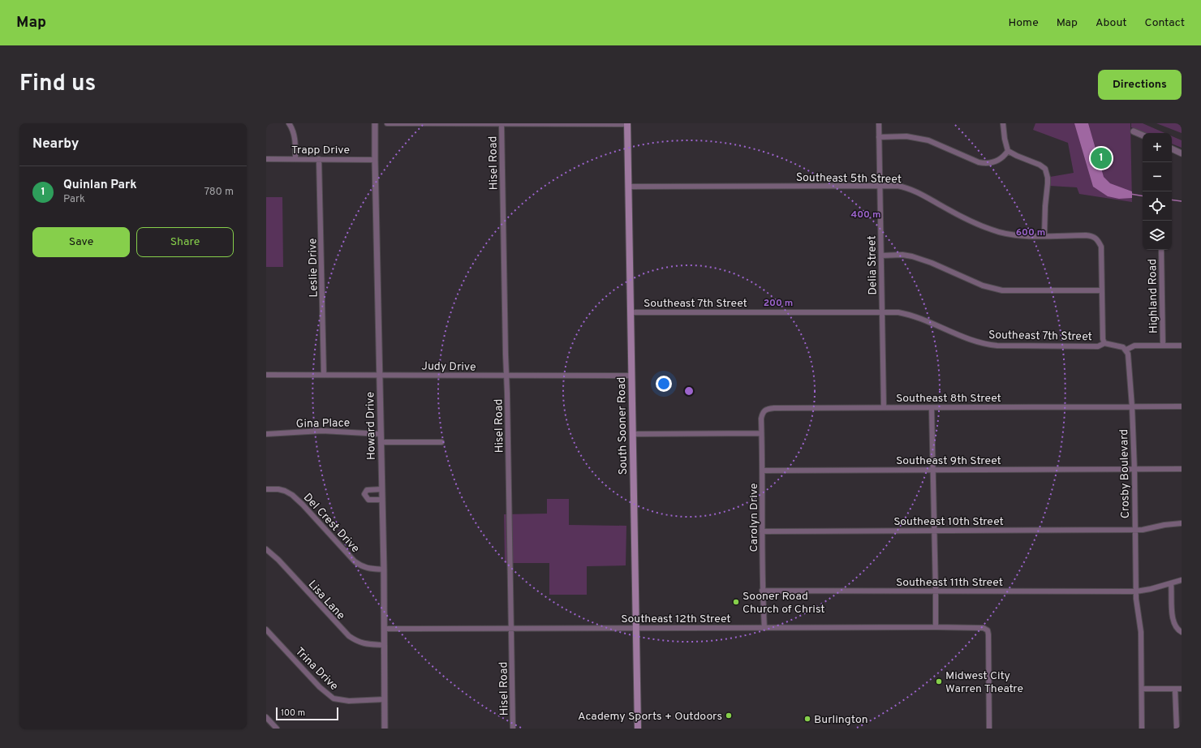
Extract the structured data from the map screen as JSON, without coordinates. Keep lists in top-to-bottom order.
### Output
{
  "streets": {
    "main road": ["South Sooner Road"],
    "street": [
      "Trapp Drive",
      "Hisel Road",
      "Southeast 5th Street",
      "Delia Street",
      "Leslie Drive",
      "Highland Road",
      "Southeast 7th Street",
      "Judy Drive",
      "Southeast 8th Street",
      "Gina Place",
      "Howard Drive",
      "Southeast 9th Street",
      "Crosby Boulevard",
      "Carolyn Drive",
      "Southeast 10th Street",
      "Del Crest Drive",
      "Southeast 11th Street",
      "Lisa Lane",
      "Southeast 12th Street",
      "Trina Drive"
    ]
  },
  "crossings": [
    ["Trapp Drive", "Leslie Drive"],
    ["Trapp Drive", "Howard Drive"],
    ["Hisel Road", "Judy Drive"],
    ["Hisel Road", "Southeast 12th Street"],
    ["Southeast 5th Street", "Delia Street"],
    ["Southeast 5th Street", "South Sooner Road"],
    ["Delia Street", "Southeast 7th Street"],
    ["Delia Street", "Southeast 8th Street"],
    ["Leslie Drive", "Judy Drive"],
    ["Southeast 7th Street", "South Sooner Road"],
    ["Judy Drive", "Howard Drive"],
    ["Judy Drive", "South Sooner Road"],
    ["Southeast 8th Street", "Crosby Boulevard"],
    ["Southeast 8th Street", "Carolyn Drive"],
    ["Gina Place", "Howard Drive"],
    ["Howard Drive", "Del Crest Drive"],
    ["Howard Drive", "Lisa Lane"],
    ["Howard Drive", "Southeast 12th Street"],
    ["Howard Drive", "Trina Drive"],
    ["South Sooner Road", "Southeast 12th Street"],
    ["Southeast 9th Street", "Crosby Boulevard"],
    ["Southeast 9th Street", "Carolyn Drive"],
    ["Crosby Boulevard", "Southeast 10th Street"],
    ["Crosby Boulevard", "Southeast 11th Street"],
    ["Carolyn Drive", "Southeast 10th Street"],
    ["Carolyn Drive", "Southeast 11th Street"],
    ["Carolyn Drive", "Southeast 12th Street"]
  ],
  "places": [
    "Sooner Road Church of Christ",
    "Midwest City Warren Theatre",
    "Academy Sports + Outdoors",
    "Burlington"
  ],
  "scale_bar": "100 m",
  "page": {
    "header": "Map",
    "nav": [
      "Home",
      "Map",
      "About",
      "Contact"
    ],
    "title": "Find us",
    "buttons": [
      "Directions",
      ["Save", "Share"]
    ],
    "heading": "Nearby",
    "map_buttons": ["+", "−"],
    "pins": "1",
    "list": [
      {
        "mark": "1",
        "name": "Quinlan Park",
        "note": "Park",
        "value": "780 m"
      }
    ],
    "scale": "100 m"
  },
  "rings": ["400 m", "600 m", "200 m"]
}
